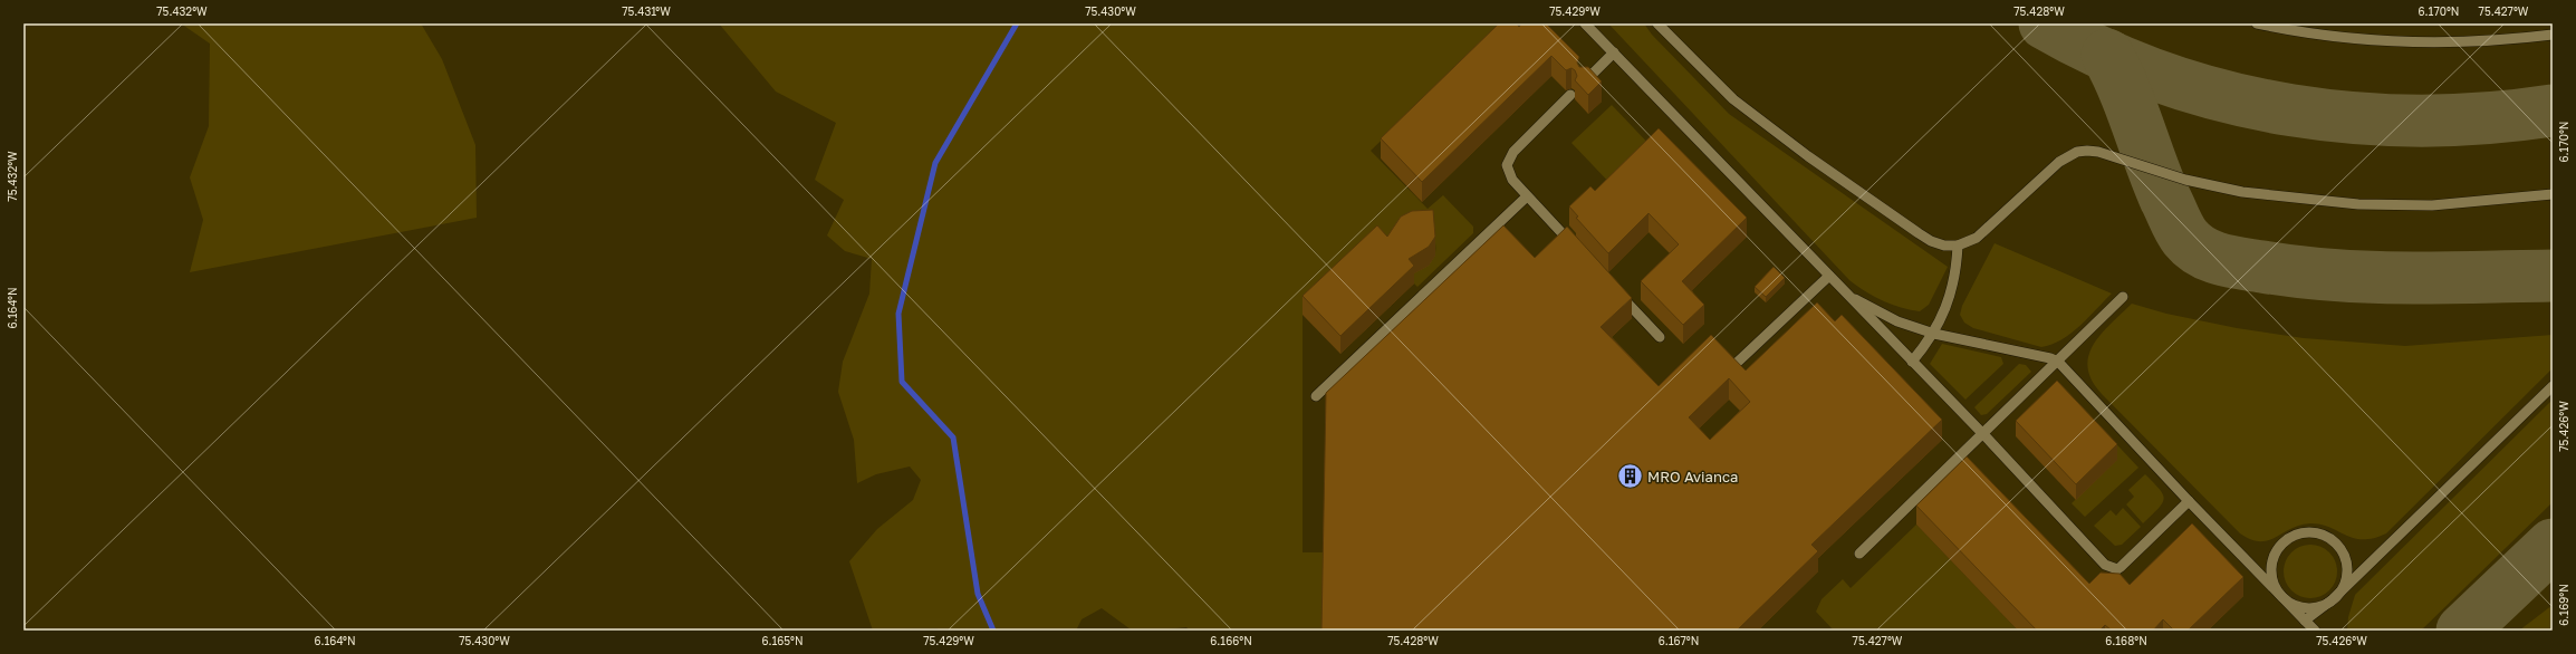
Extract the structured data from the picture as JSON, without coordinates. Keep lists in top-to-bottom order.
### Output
{
  "places": {
    "building": ["MRO Avianca"]
  },
  "coordinates": [
    "75.432°W",
    "75.431°W",
    "75.430°W",
    "75.429°W",
    "75.428°W",
    "6.170°N",
    "75.427°W",
    "6.164°N",
    "75.426°W",
    "6.169°N",
    "6.165°N",
    "6.166°N",
    "6.167°N",
    "6.168°N"
  ]
}
